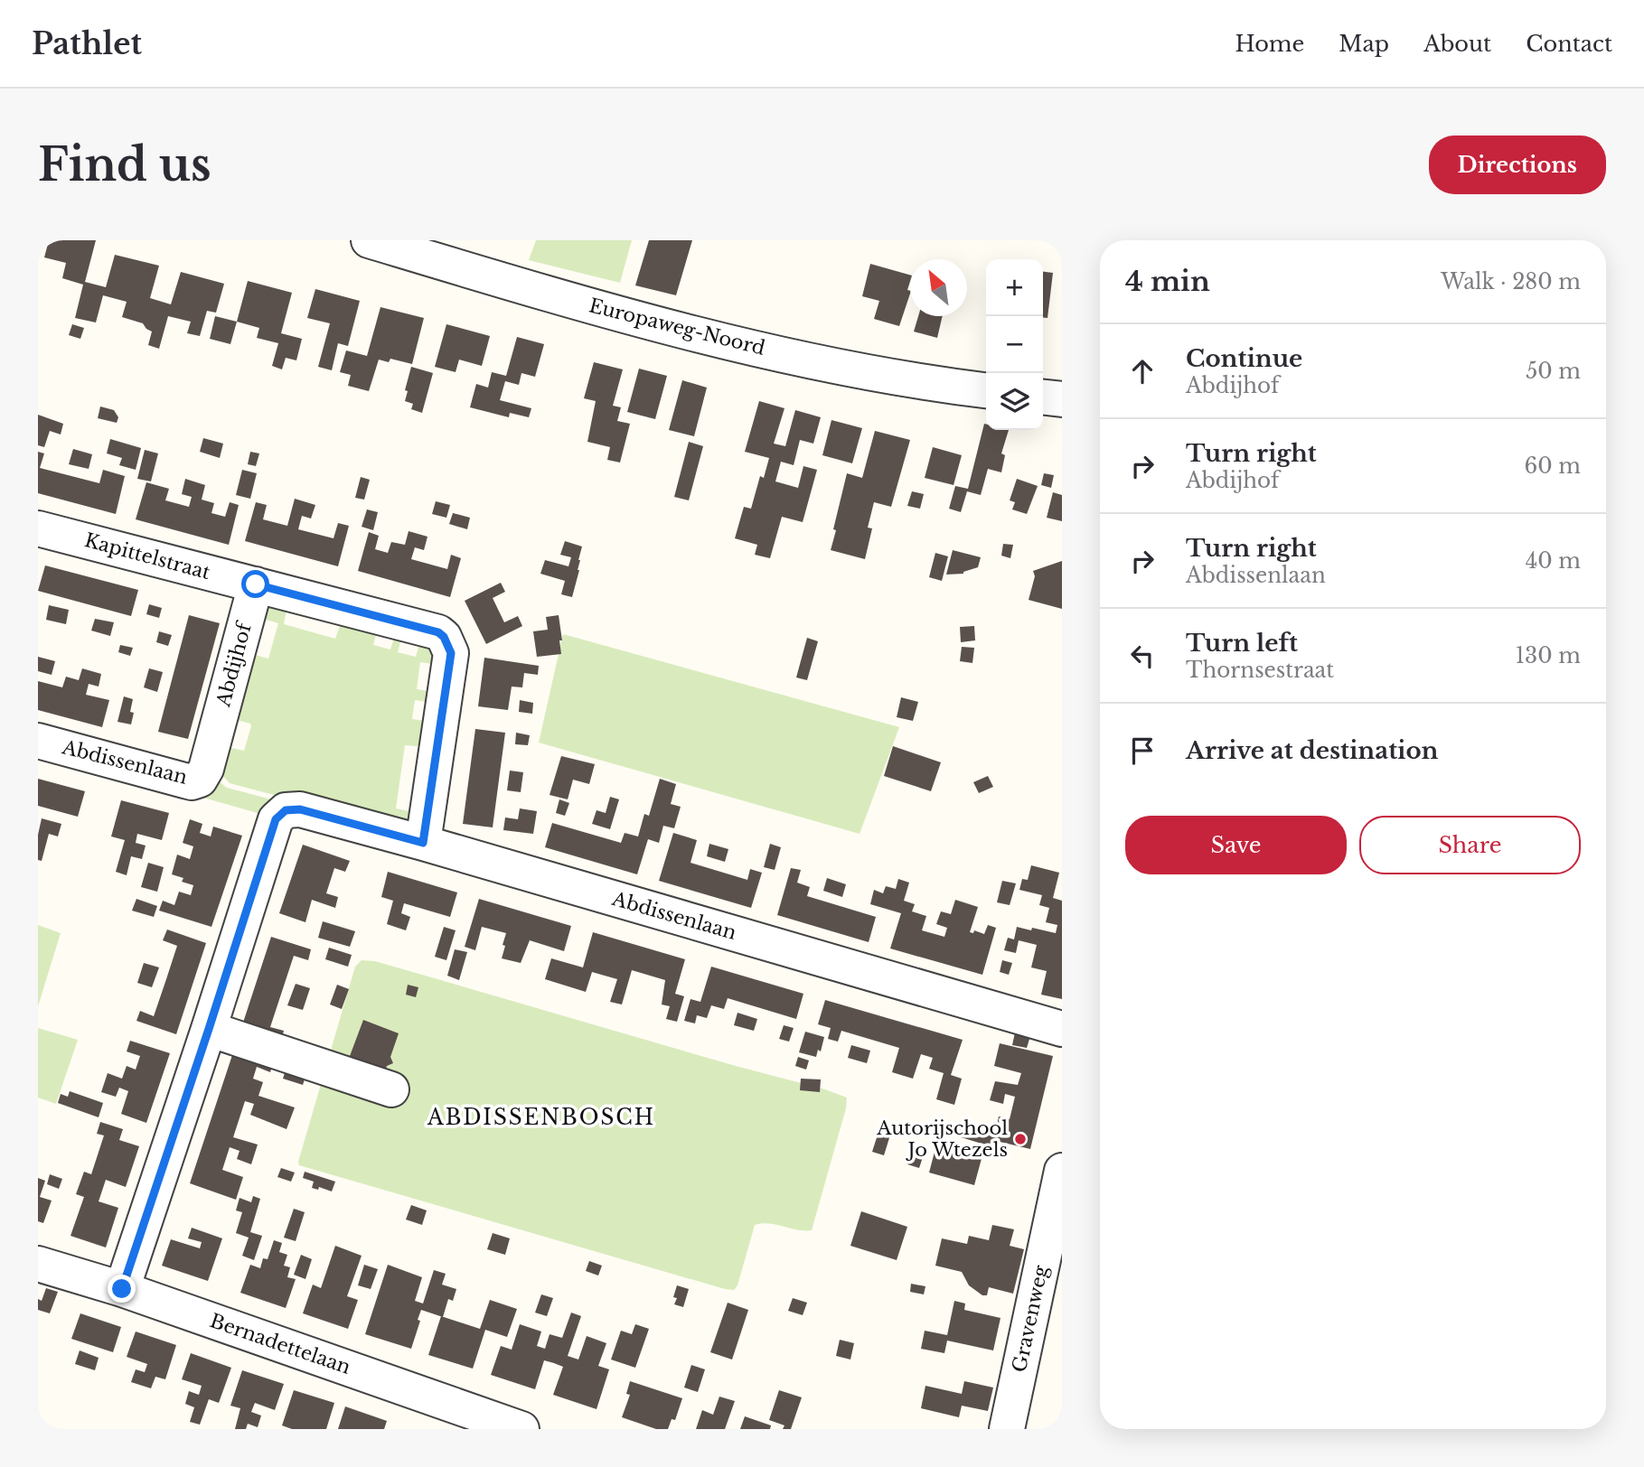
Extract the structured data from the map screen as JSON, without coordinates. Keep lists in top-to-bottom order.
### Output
{
  "streets": {
    "street": [
      "Europaweg-Noord",
      "Kapittelstraat",
      "Abdijhof",
      "Abdissenlaan",
      "Gravenweg",
      "Bernadettelaan"
    ]
  },
  "crossings": [
    ["Kapittelstraat", "Abdijhof"],
    ["Abdijhof", "Abdissenlaan"]
  ],
  "districts": ["ABDISSENBOSCH"],
  "places": ["Autorijschool Jo Wtezels"],
  "north": "top left",
  "page": {
    "header": "Pathlet",
    "nav": [
      "Home",
      "Map",
      "About",
      "Contact"
    ],
    "buttons": [
      "Directions",
      ["Save", "Share"]
    ],
    "title": "Find us",
    "heading": ["4 min", "Walk · 280 m"],
    "map_buttons": ["+", "−"],
    "list": [
      ["Continue", "Abdijhof", "50 m"],
      ["Turn right", "Abdijhof", "60 m"],
      ["Turn right", "Abdissenlaan", "40 m"],
      ["Turn left", "Thornsestraat", "130 m"],
      "Arrive at destination"
    ]
  }
}
